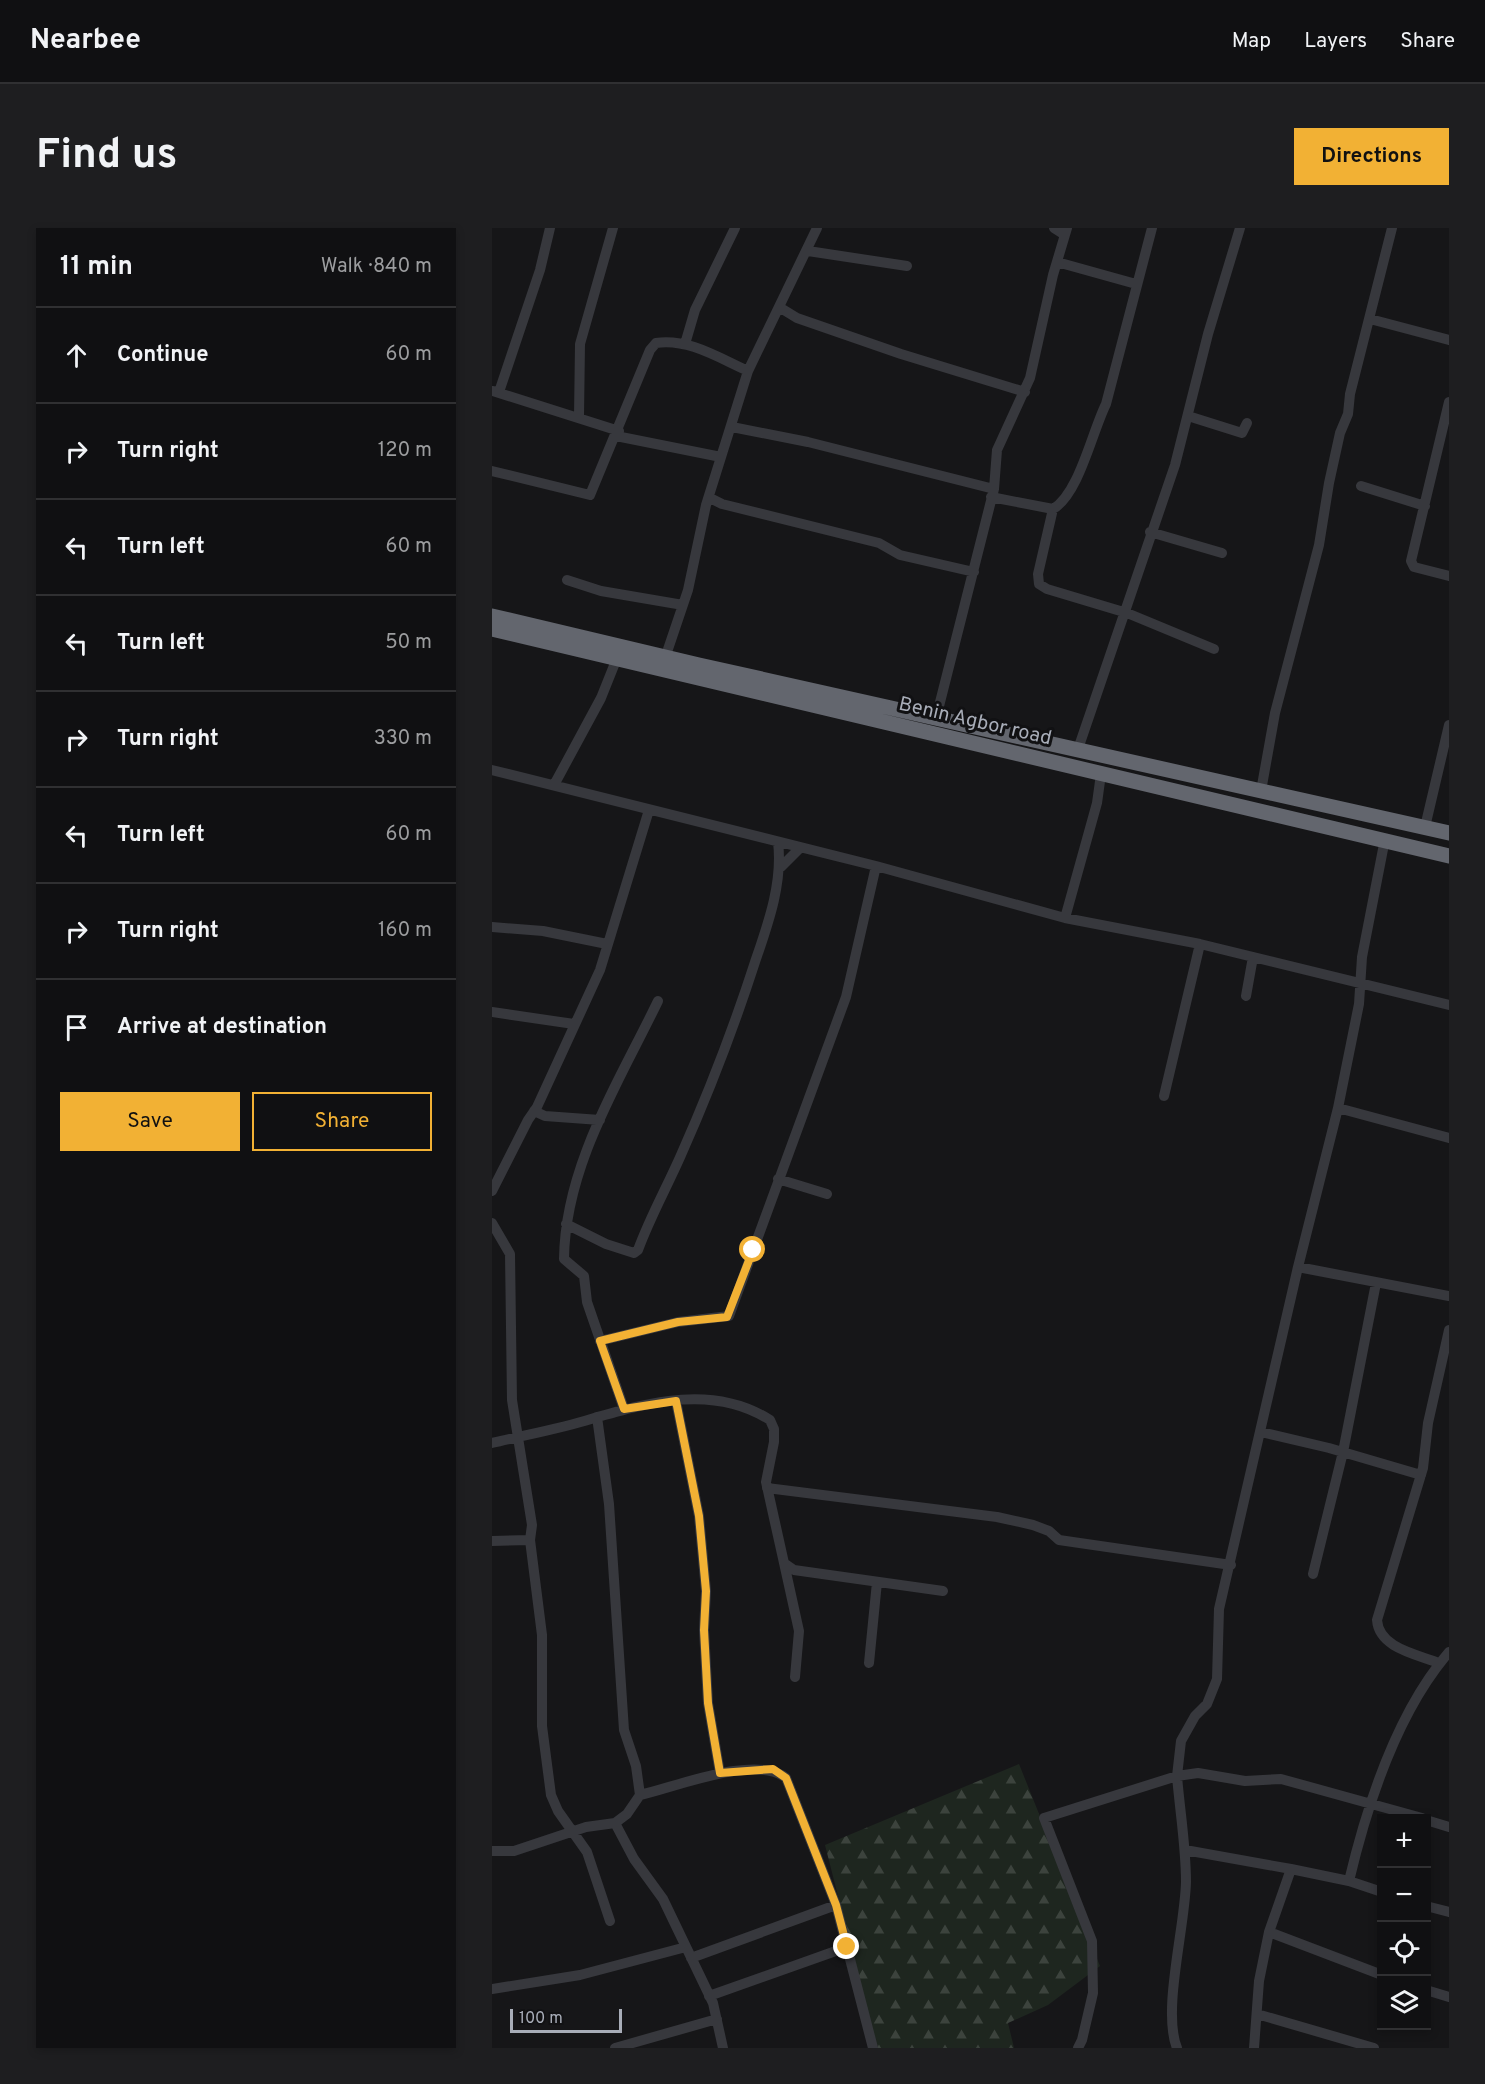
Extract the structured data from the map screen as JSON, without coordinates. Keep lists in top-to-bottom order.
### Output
{
  "streets": {
    "highway": ["Benin Agbor road"]
  },
  "scale_bar": "100 m",
  "page": {
    "header": "Nearbee",
    "nav": ["Map", "Layers", "Share"],
    "buttons": [
      "Directions",
      ["Save", "Share"]
    ],
    "title": "Find us",
    "heading": ["11 min", "Walk · 840 m"],
    "list": [
      ["Continue", "60 m"],
      ["Turn right", "120 m"],
      ["Turn left", "60 m"],
      ["Turn left", "50 m"],
      ["Turn right", "330 m"],
      ["Turn left", "60 m"],
      ["Turn right", "160 m"],
      "Arrive at destination"
    ],
    "map_buttons": ["+", "−"],
    "scale": "100 m"
  }
}
